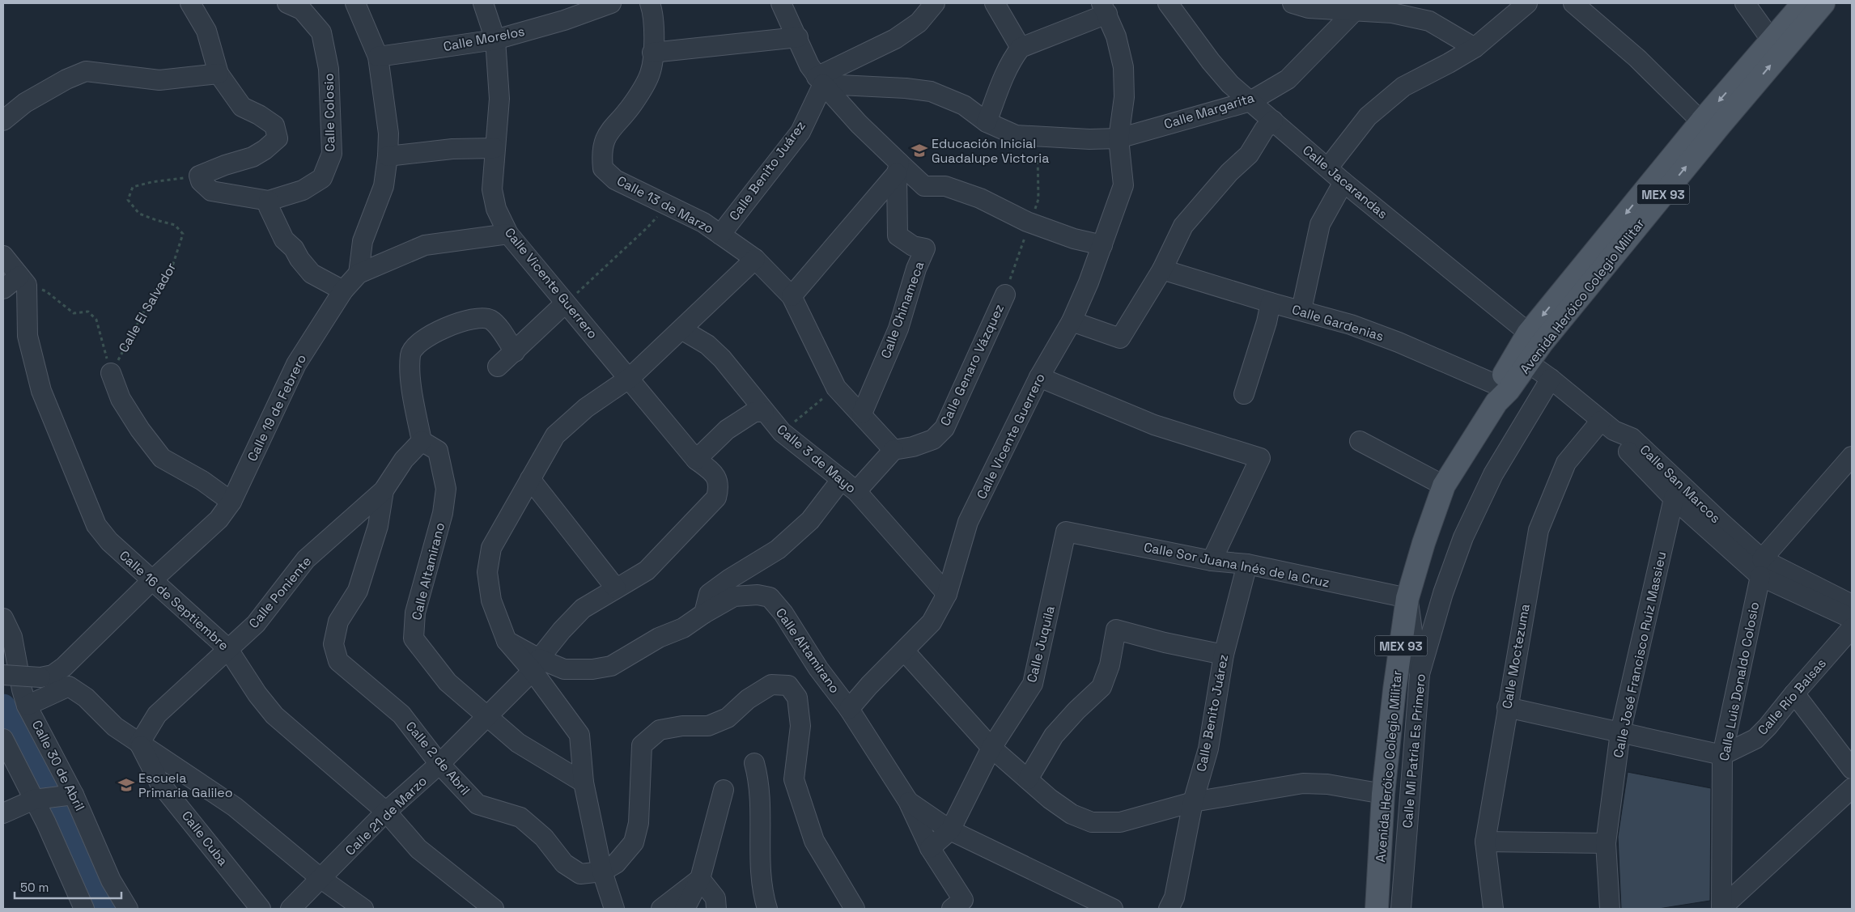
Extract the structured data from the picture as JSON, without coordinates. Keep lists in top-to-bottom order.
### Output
{
  "streets": {
    "main road": ["MEX 93", "Avenida Heróico Colegio Militar"],
    "street": [
      "Calle Morelos",
      "Calle Margarita",
      "Calle Colosio",
      "Calle Benito Juárez",
      "Calle Jacarandas",
      "Calle 13 de Marzo",
      "Calle Vicente Guerrero",
      "Calle Chinameca",
      "Calle Gardenias",
      "Calle Genaro Vázquez",
      "Calle 19 de Febrero",
      "Calle 3 de Mayo",
      "Calle San Marcos",
      "Calle Sor Juana Inés de la Cruz",
      "Calle Altamirano",
      "Calle Poniente",
      "Calle 16 de Septiembre",
      "Calle Juquila",
      "Calle José Francisco Ruiz Massieu",
      "Calle Moctezuma",
      "Calle Luis Donaldo Colosio",
      "Calle Río Balsas",
      "Calle Mi Patria Es Primero",
      "Calle 2 de Abril",
      "Calle 30 de Abril",
      "Calle 21 de Marzo",
      "Calle Cuba"
    ],
    "path": ["Calle El Salvador"]
  },
  "crossings": [
    ["Calle Morelos", "Calle Vicente Guerrero"],
    ["Calle Margarita", "Calle Benito Juárez"],
    ["Calle Margarita", "Calle Jacarandas"],
    ["Calle Margarita", "Calle Vicente Guerrero"],
    ["Calle Benito Juárez", "Calle 13 de Marzo"],
    ["Calle Benito Juárez", "Calle Sor Juana Inés de la Cruz"],
    ["Calle Jacarandas", "Avenida Heróico Colegio Militar"],
    ["Calle 13 de Marzo", "Calle Chinameca"],
    ["Calle 13 de Marzo", "Calle Genaro Vázquez"],
    ["Calle Vicente Guerrero", "Calle 19 de Febrero"],
    ["Calle Vicente Guerrero", "Calle 3 de Mayo"],
    ["Calle Vicente Guerrero", "Calle Altamirano"],
    ["Calle Vicente Guerrero", "Calle 21 de Marzo"],
    ["Avenida Heróico Colegio Militar", "Calle Gardenias"],
    ["Avenida Heróico Colegio Militar", "Calle San Marcos"],
    ["Avenida Heróico Colegio Militar", "Calle Sor Juana Inés de la Cruz"],
    ["Calle El Salvador", "Calle 16 de Septiembre"],
    ["Calle 19 de Febrero", "Calle 16 de Septiembre"],
    ["Calle San Marcos", "Calle Moctezuma"],
    ["Calle San Marcos", "Calle Luis Donaldo Colosio"],
    ["Calle San Marcos", "Calle Mi Patria Es Primero"],
    ["Calle Sor Juana Inés de la Cruz", "Calle Juquila"],
    ["Calle Altamirano", "Calle Poniente"],
    ["Calle Altamirano", "Calle 21 de Marzo"],
    ["Calle Poniente", "Calle 16 de Septiembre"],
    ["Calle Poniente", "Calle 2 de Abril"],
    ["Calle Poniente", "Calle Cuba"],
    ["Calle 16 de Septiembre", "Calle 21 de Marzo"],
    ["Calle Luis Donaldo Colosio", "Calle Río Balsas"],
    ["Calle 2 de Abril", "Calle 21 de Marzo"]
  ],
  "places": {
    "school or university": ["Educación Inicial Guadalupe Victoria", "Escuela Primaria Galileo"]
  },
  "scale_bar": "50 m"
}
